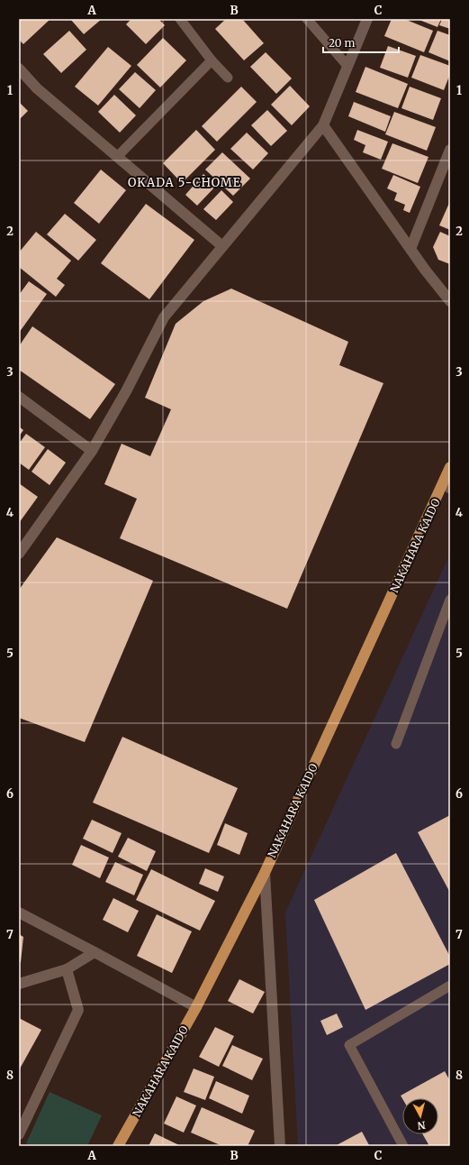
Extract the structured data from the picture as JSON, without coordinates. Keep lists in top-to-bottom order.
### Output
{
  "streets": {
    "main road": ["NAKAHARA KAIDO"]
  },
  "districts": ["OKADA 5-CHOME"],
  "scale_bar": "20 m",
  "north": "bottom",
  "grid": {
    "columns": ["A", "B", "C"],
    "rows": [
      "1",
      "2",
      "3",
      "4",
      "5",
      "6",
      "7",
      "8"
    ]
  }
}
